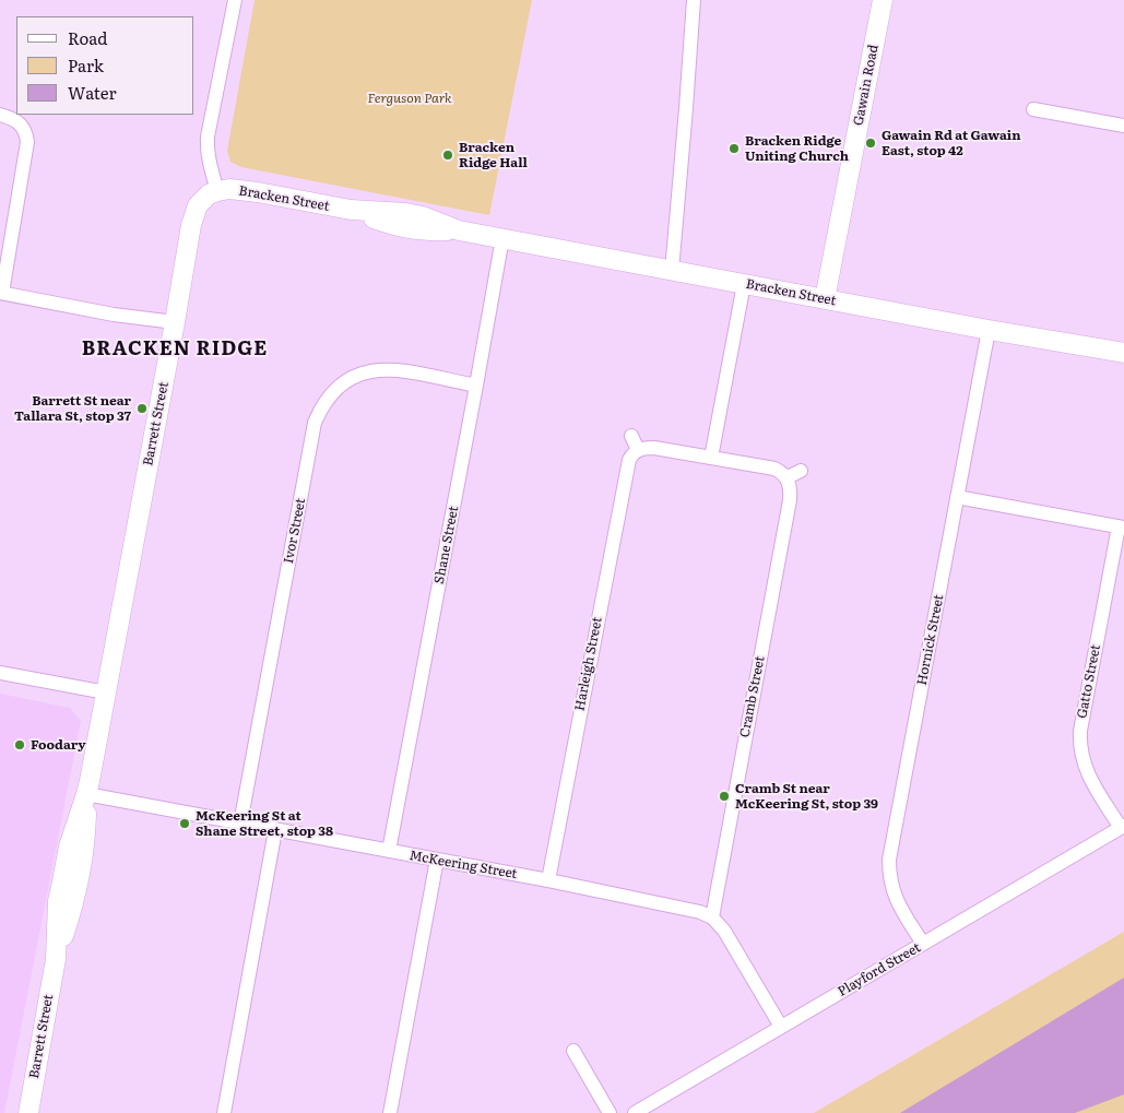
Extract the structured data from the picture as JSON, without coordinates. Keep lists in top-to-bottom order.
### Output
{
  "streets": {
    "street": [
      "Gawain Road",
      "Bracken Street",
      "Barrett Street",
      "Ivor Street",
      "Shane Street",
      "Hornick Street",
      "Harleigh Street",
      "Gatto Street",
      "Cramb Street",
      "McKeering Street",
      "Playford Street"
    ]
  },
  "crossings": [
    ["Gawain Road", "Bracken Street"],
    ["Bracken Street", "Barrett Street"],
    ["Bracken Street", "Shane Street"],
    ["Bracken Street", "Hornick Street"],
    ["Barrett Street", "McKeering Street"],
    ["Ivor Street", "Shane Street"],
    ["Ivor Street", "McKeering Street"],
    ["Shane Street", "McKeering Street"],
    ["Hornick Street", "Playford Street"],
    ["Harleigh Street", "McKeering Street"],
    ["Gatto Street", "Playford Street"],
    ["Cramb Street", "McKeering Street"]
  ],
  "districts": ["BRACKEN RIDGE"],
  "parks": ["Ferguson Park"],
  "places": [
    "Gawain Rd at Gawain East, stop 42",
    "Bracken Ridge Uniting Church",
    "Bracken Ridge Hall",
    "Barrett St near Tallara St, stop 37",
    "Foodary",
    "Cramb St near McKeering St, stop 39",
    "McKeering St at Shane Street, stop 38"
  ],
  "legend": ["Road", "Park", "Water"]
}
